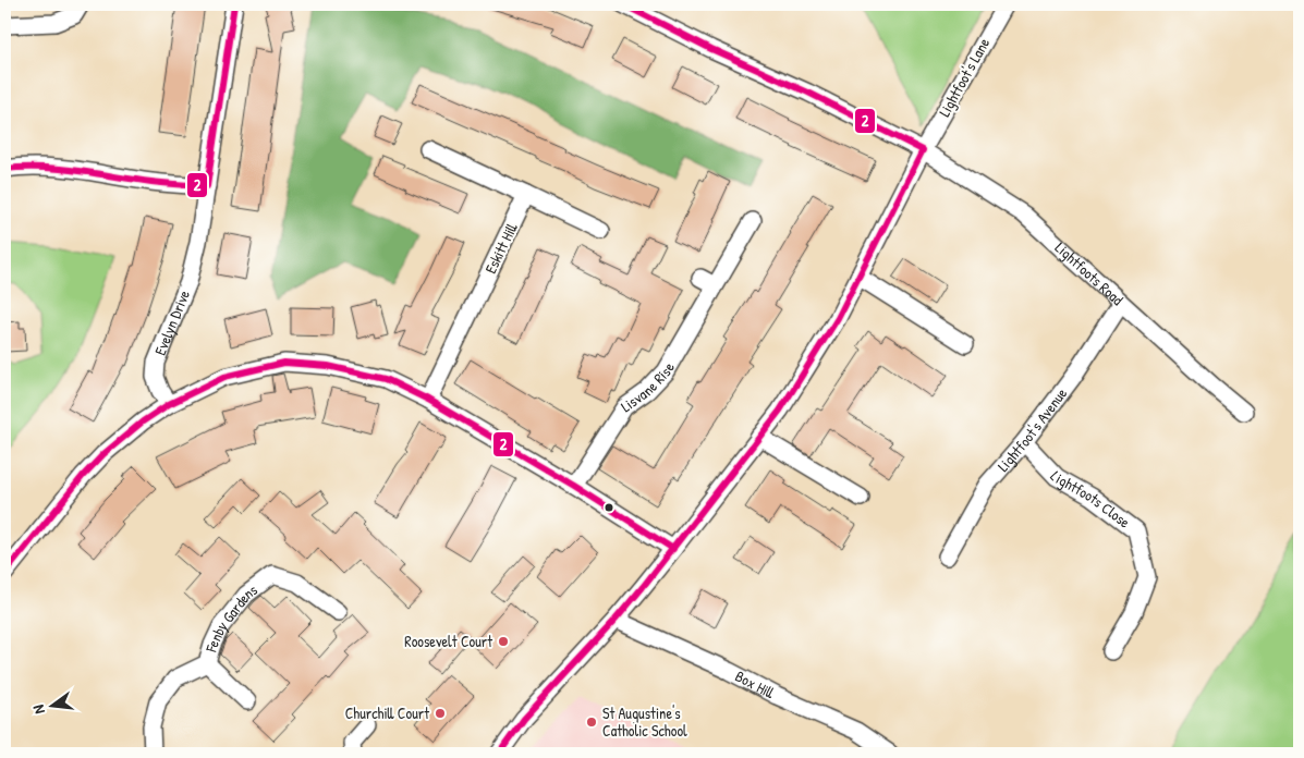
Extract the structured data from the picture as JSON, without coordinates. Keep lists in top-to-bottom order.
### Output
{
  "streets": {
    "street": [
      "Lightfoot's Lane",
      "Eskitt Hill",
      "Lightfoots Road",
      "Evelyn Drive",
      "Lisvane Rise",
      "Lightfoot's Avenue",
      "Lightfoots Close",
      "Fenby Gardens",
      "Box Hill"
    ]
  },
  "crossings": [
    ["Lightfoot's Lane", "Lightfoots Road"],
    ["Lightfoot's Lane", "Box Hill"],
    ["Lightfoots Road", "Lightfoot's Avenue"],
    ["Lightfoot's Avenue", "Lightfoots Close"]
  ],
  "places": ["Roosevelt Court", "Churchill Court", "St Augustine's Catholic School"],
  "lines": ["transit line 2"],
  "north": "left"
}
